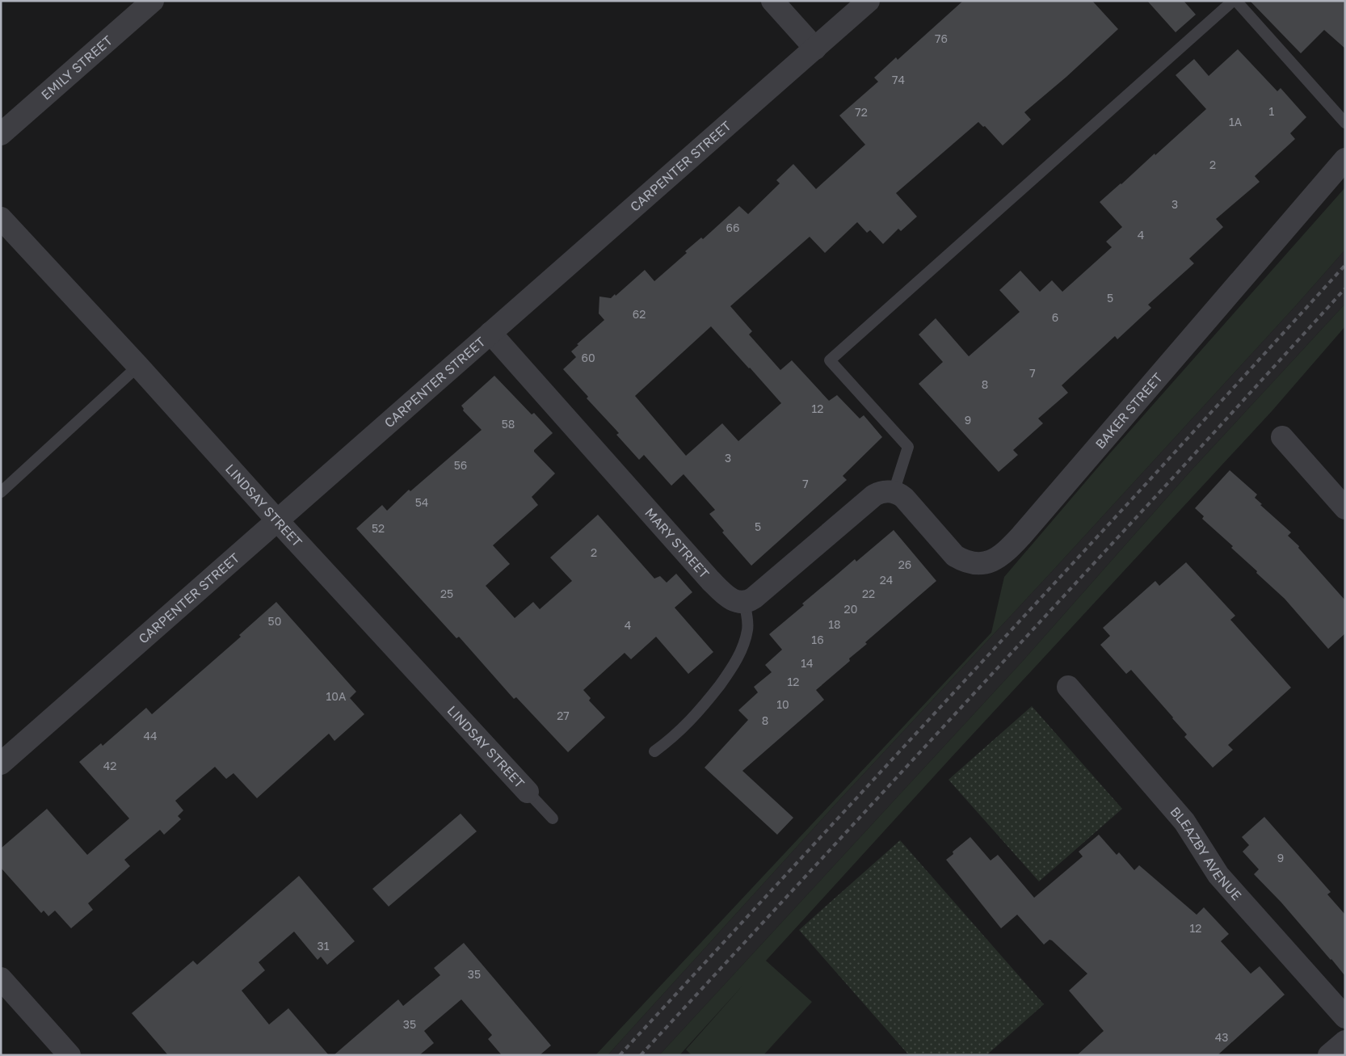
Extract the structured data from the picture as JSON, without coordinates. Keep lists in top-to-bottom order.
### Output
{
  "streets": {
    "street": [
      "EMILY STREET",
      "CARPENTER STREET",
      "BAKER STREET",
      "LINDSAY STREET",
      "MARY STREET",
      "BLEAZBY AVENUE"
    ]
  },
  "crossings": [
    ["CARPENTER STREET", "LINDSAY STREET"],
    ["CARPENTER STREET", "MARY STREET"]
  ],
  "house_numbers": [
    "76",
    "74",
    "1",
    "72",
    "1A",
    "2",
    "3",
    "66",
    "4",
    "5",
    "62",
    "6",
    "60",
    "7",
    "8",
    "12",
    "9",
    "58",
    "3",
    "56",
    "7",
    "54",
    "5",
    "52",
    "2",
    "26",
    "24",
    "25",
    "22",
    "20",
    "50",
    "18",
    "4",
    "16",
    "14",
    "12",
    "10A",
    "10",
    "27",
    "8",
    "44",
    "42",
    "9",
    "12",
    "31",
    "35",
    "35",
    "43"
  ]
}
